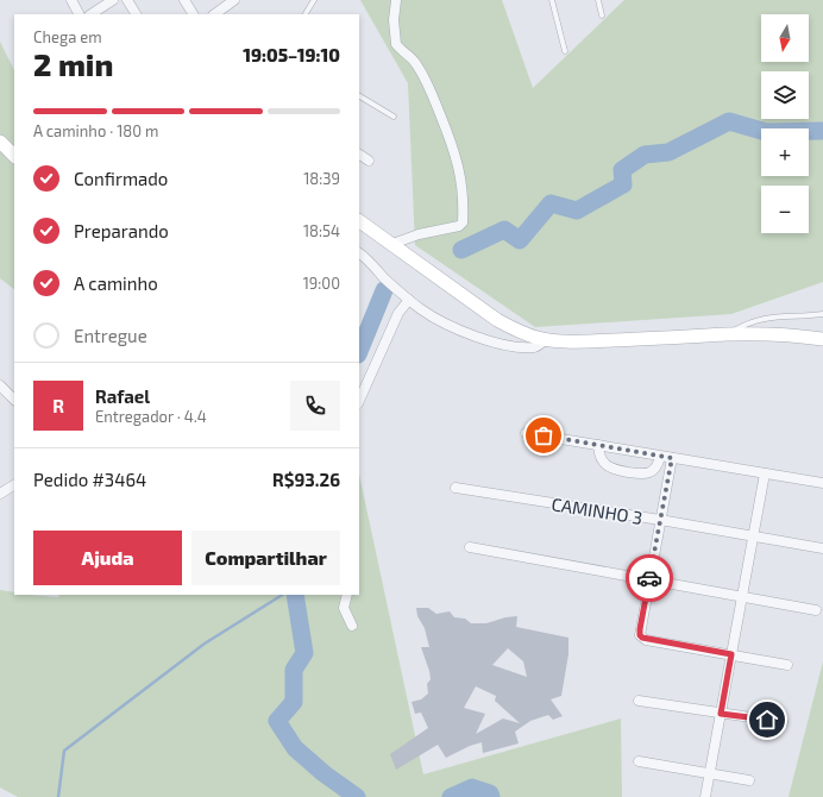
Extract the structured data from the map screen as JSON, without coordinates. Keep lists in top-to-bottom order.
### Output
{
  "streets": {
    "street": ["CAMINHO 3"]
  },
  "north": "bottom",
  "page": {
    "map_buttons": ["+", "−"],
    "heading": ["2 min", "Chega em", "19:05–19:10"],
    "panel": [
      "Rafael",
      "Entregador · 4.4",
      "Pedido #3464",
      "R$93.26"
    ],
    "bar": "A caminho · 180 m",
    "list": [
      ["Confirmado", "18:39"],
      ["Preparando", "18:54"],
      ["A caminho", "19:00"],
      "Entregue"
    ],
    "round": "R",
    "buttons": ["Ajuda", "Compartilhar"]
  }
}
